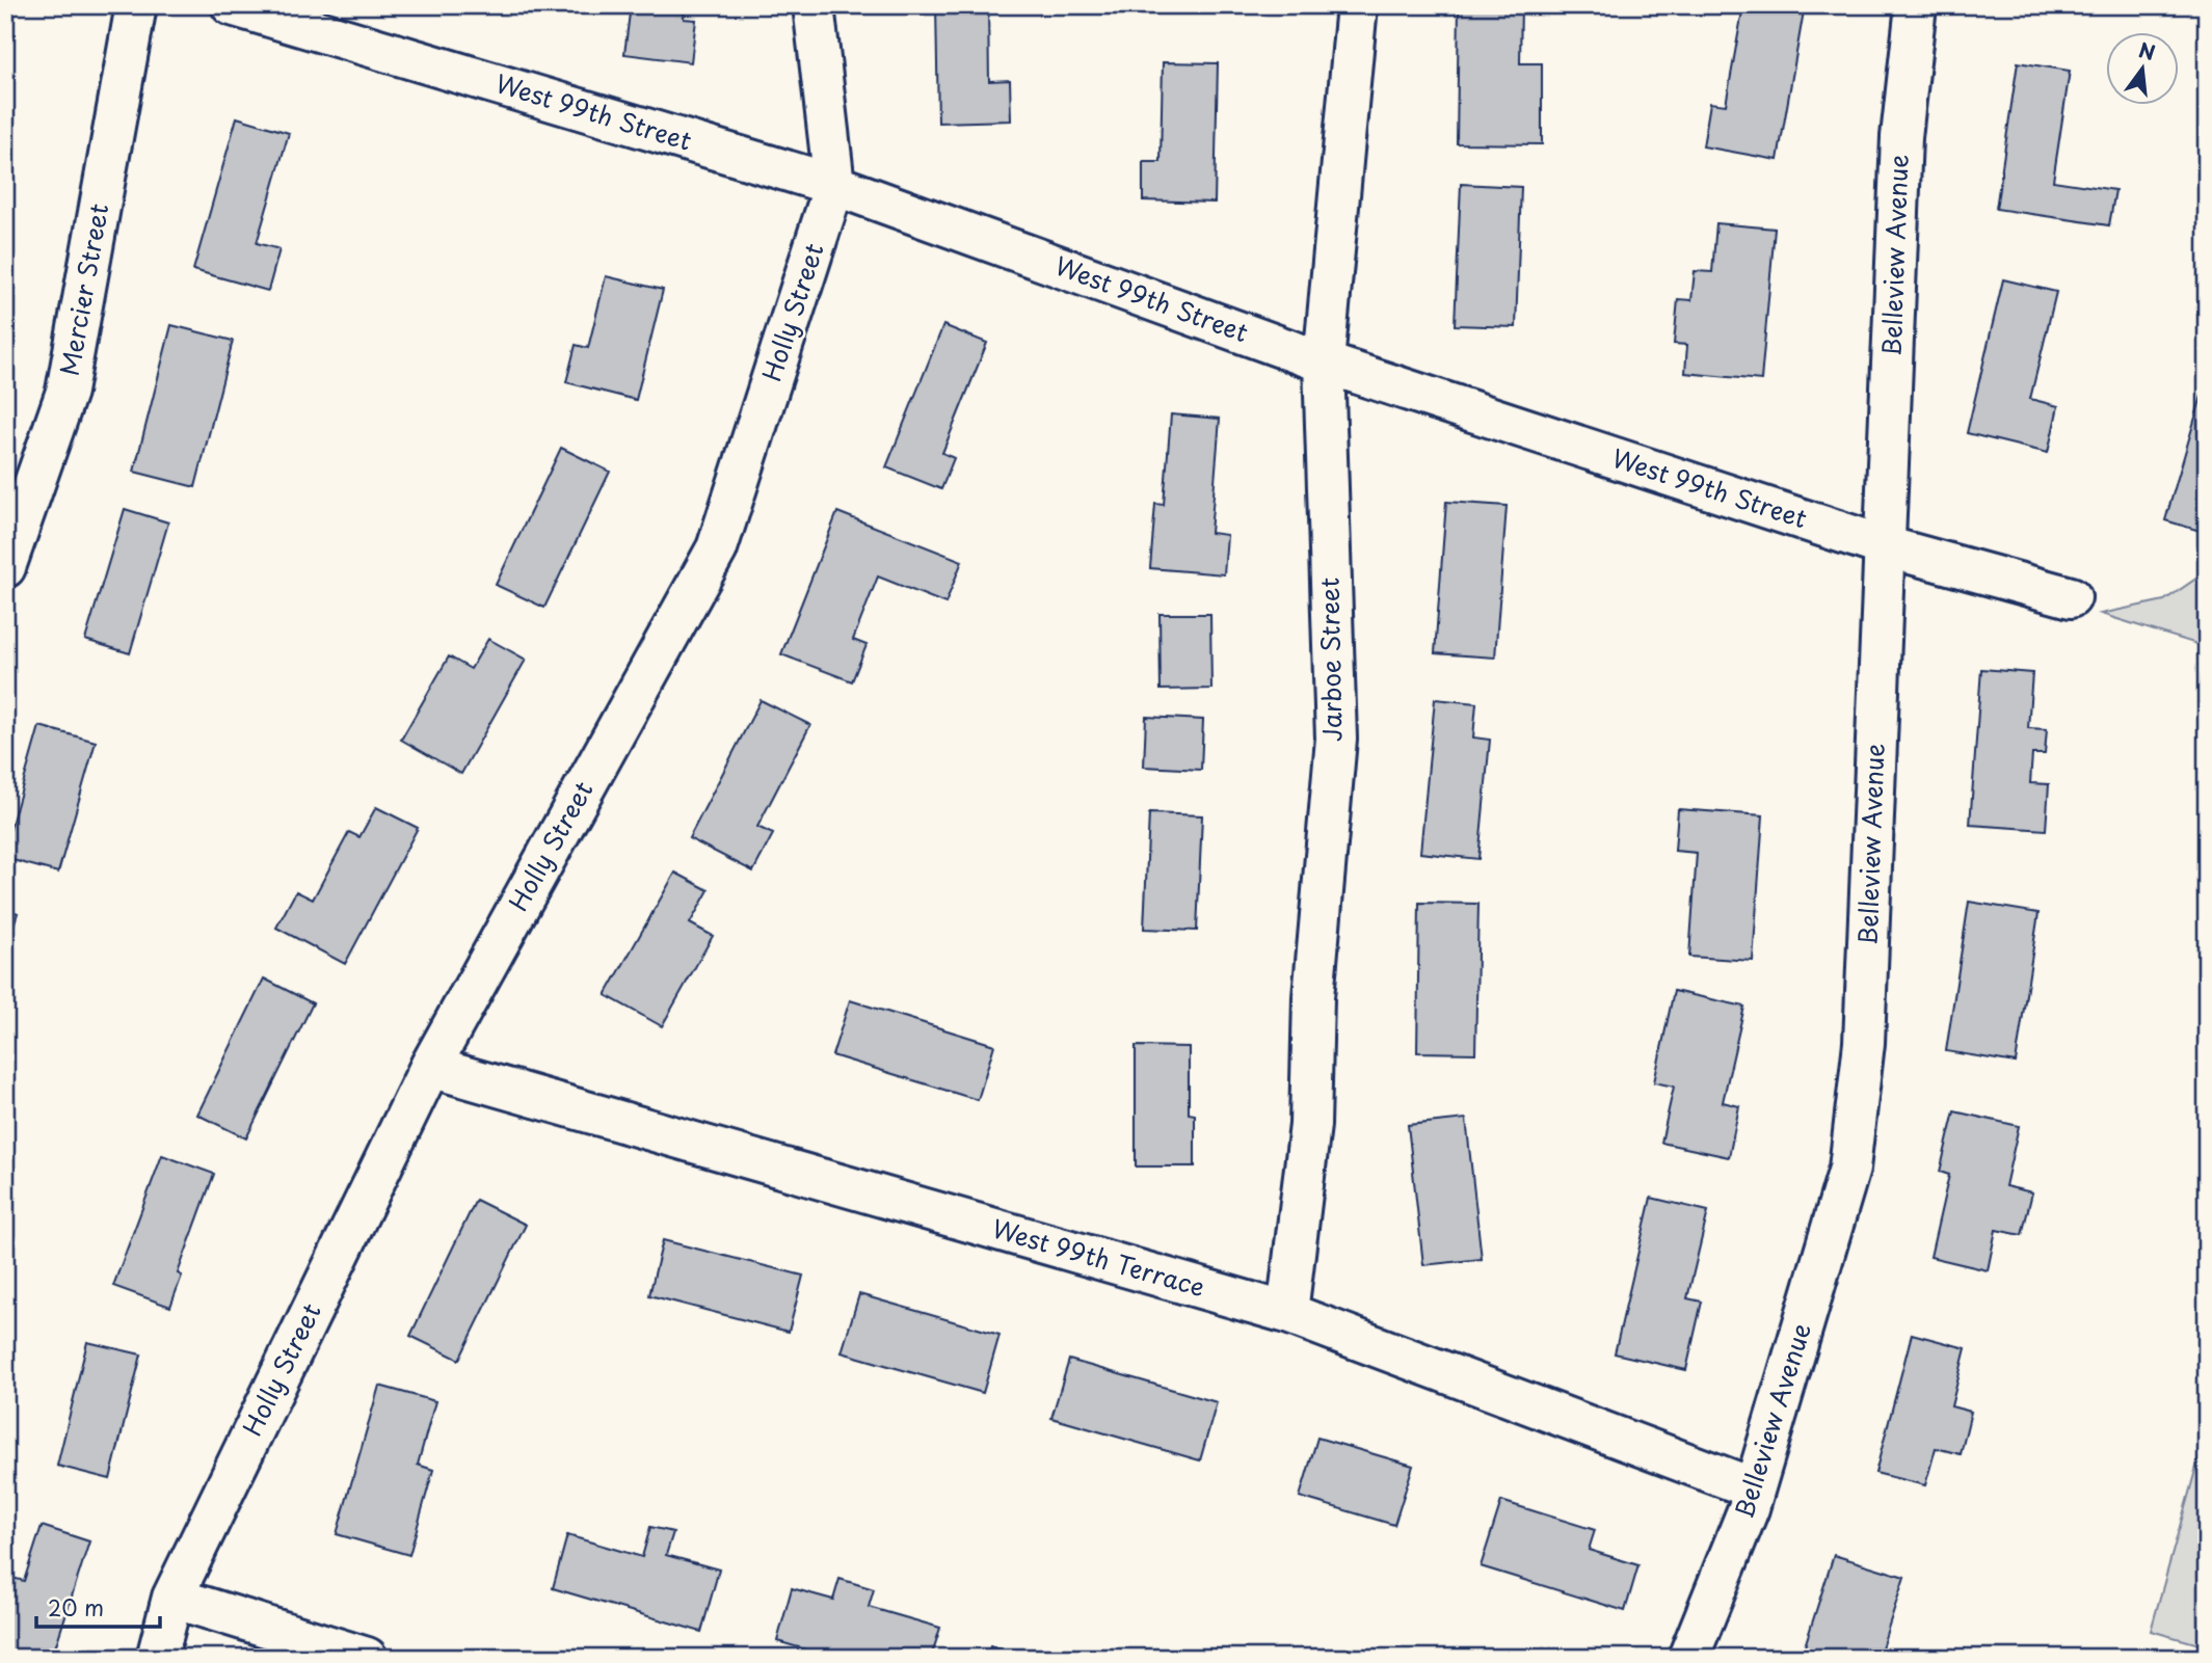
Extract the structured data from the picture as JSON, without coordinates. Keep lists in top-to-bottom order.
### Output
{
  "streets": {
    "street": [
      "West 99th Street",
      "Belleview Avenue",
      "Mercier Street",
      "Holly Street",
      "Jarboe Street",
      "West 99th Terrace"
    ]
  },
  "crossings": [
    ["West 99th Street", "Belleview Avenue"],
    ["West 99th Street", "Holly Street"],
    ["West 99th Street", "Jarboe Street"],
    ["Belleview Avenue", "West 99th Terrace"],
    ["Holly Street", "West 99th Terrace"],
    ["Jarboe Street", "West 99th Terrace"]
  ],
  "scale_bar": "20 m",
  "north": "top"
}
